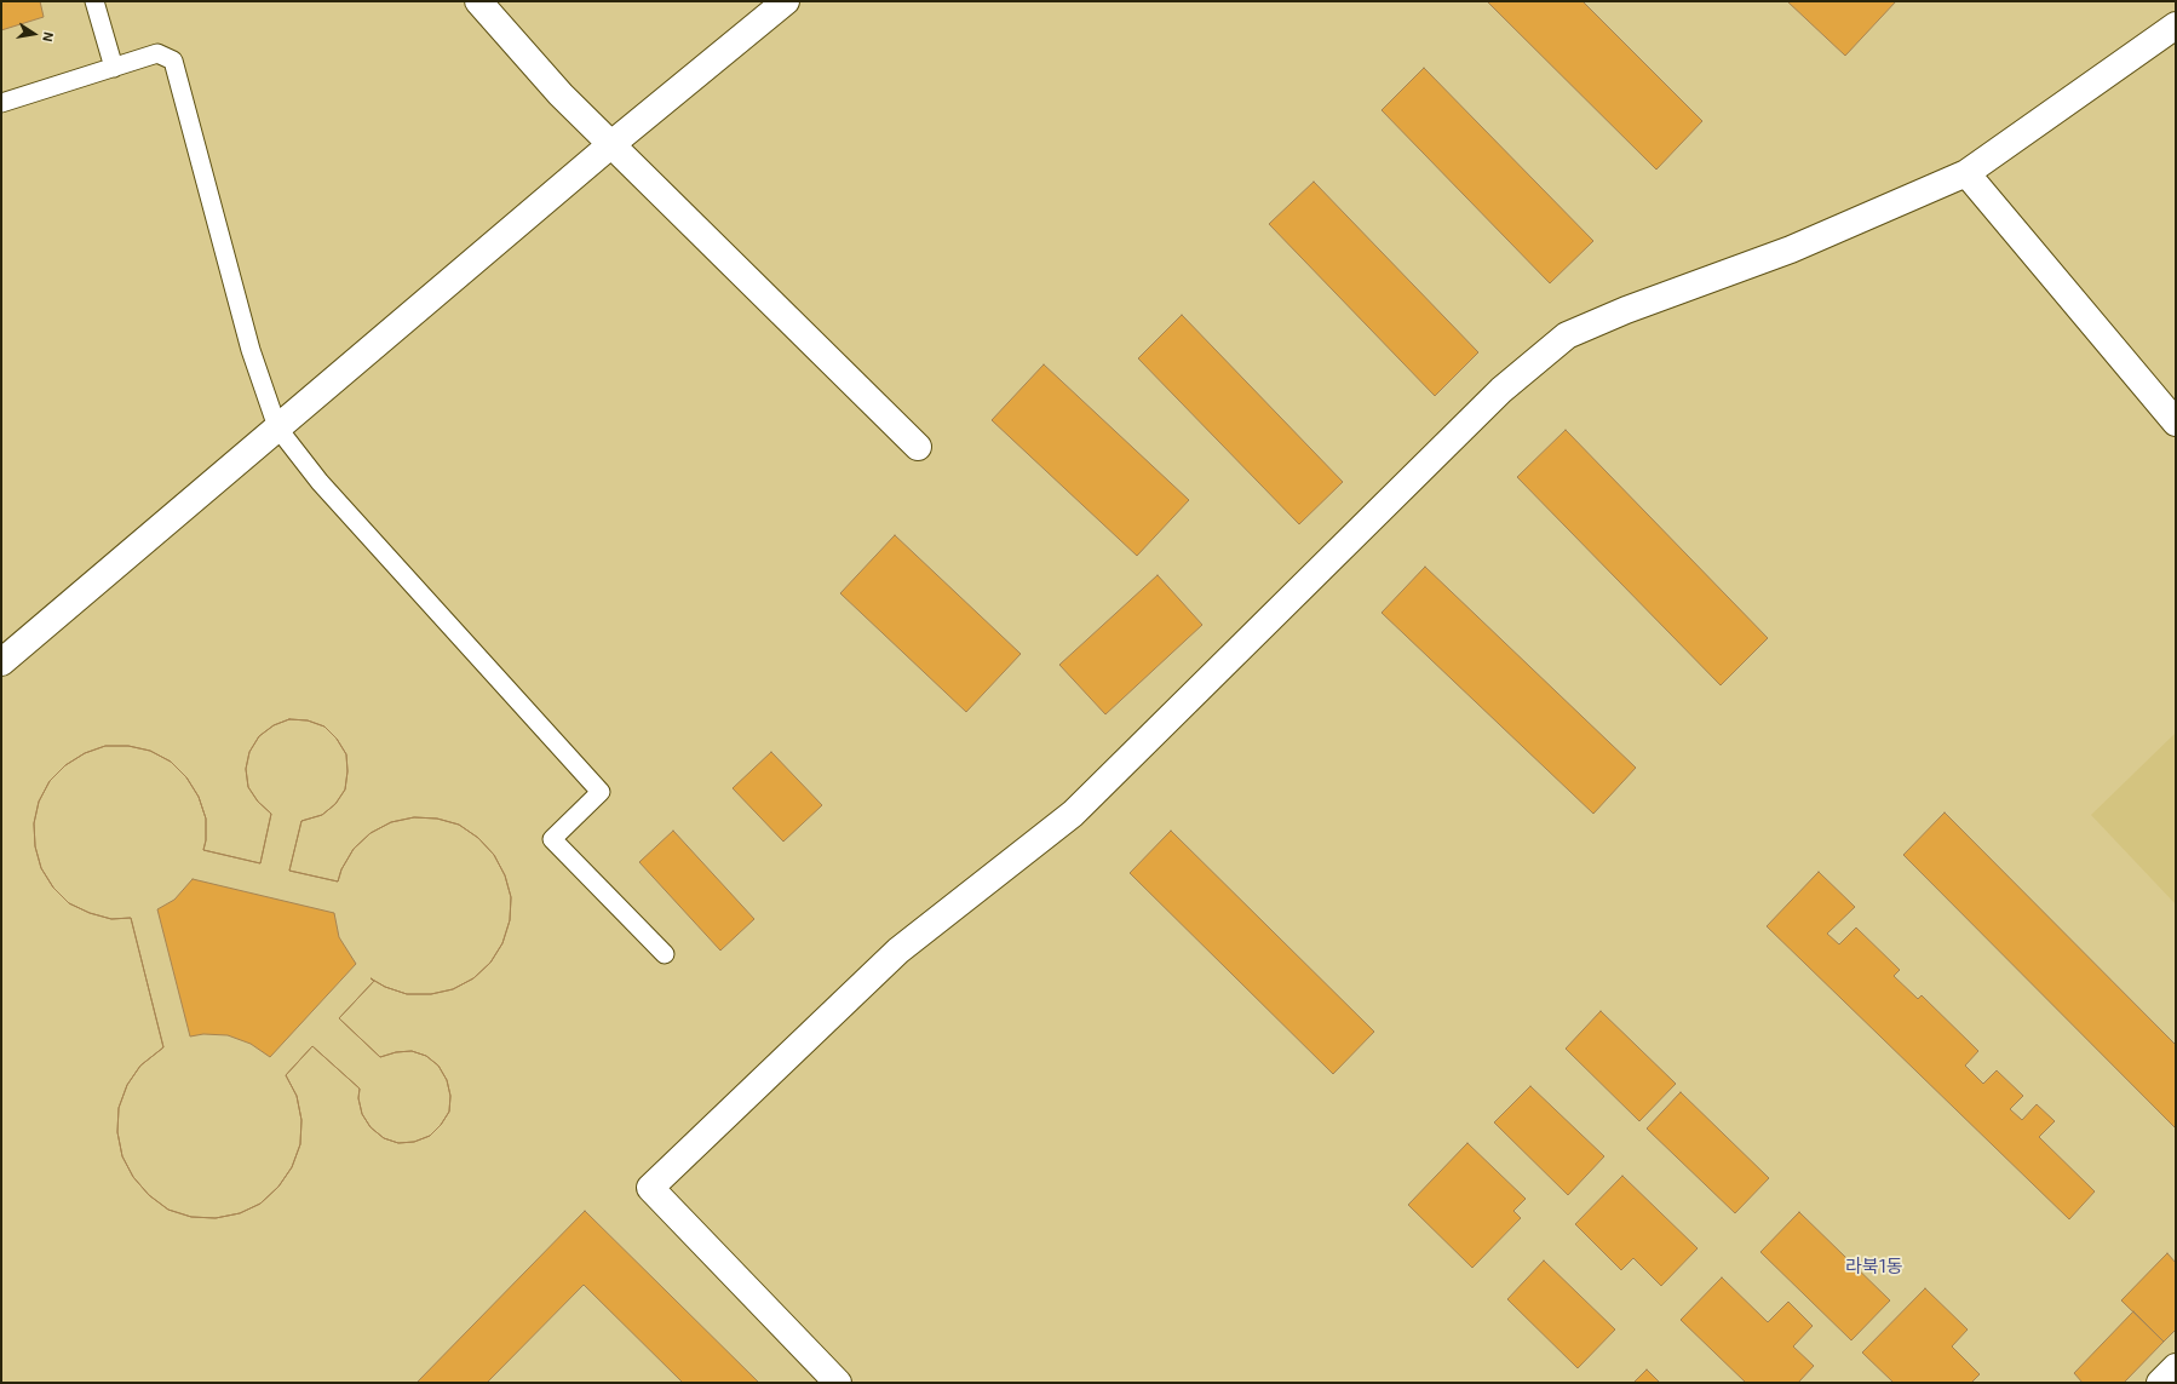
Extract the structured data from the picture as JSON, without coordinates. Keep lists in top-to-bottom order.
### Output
{
  "districts": ["라북1동"],
  "north": "right"
}
